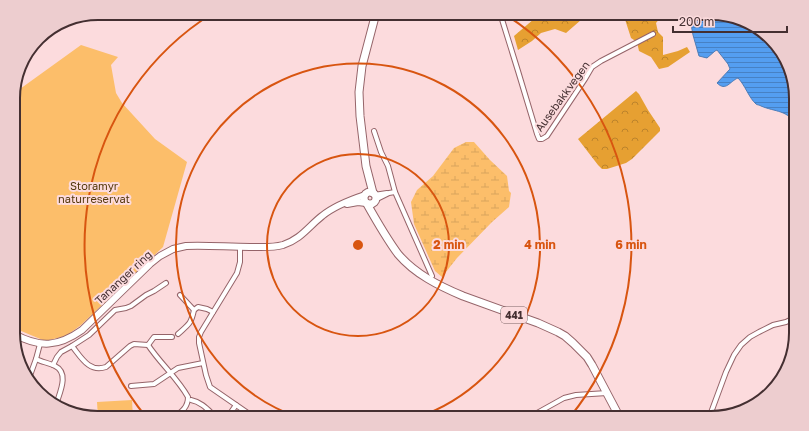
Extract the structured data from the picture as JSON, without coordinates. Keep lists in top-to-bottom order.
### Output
{
  "streets": {
    "main road": ["Tananger ring", "441"],
    "street": ["Ausebakkvegen"]
  },
  "crossings": [
    ["Tananger ring", "441"]
  ],
  "parks": ["Storamyr naturreservat"],
  "scale_bar": "200 m",
  "rings": ["2 min", "4 min", "6 min"]
}
